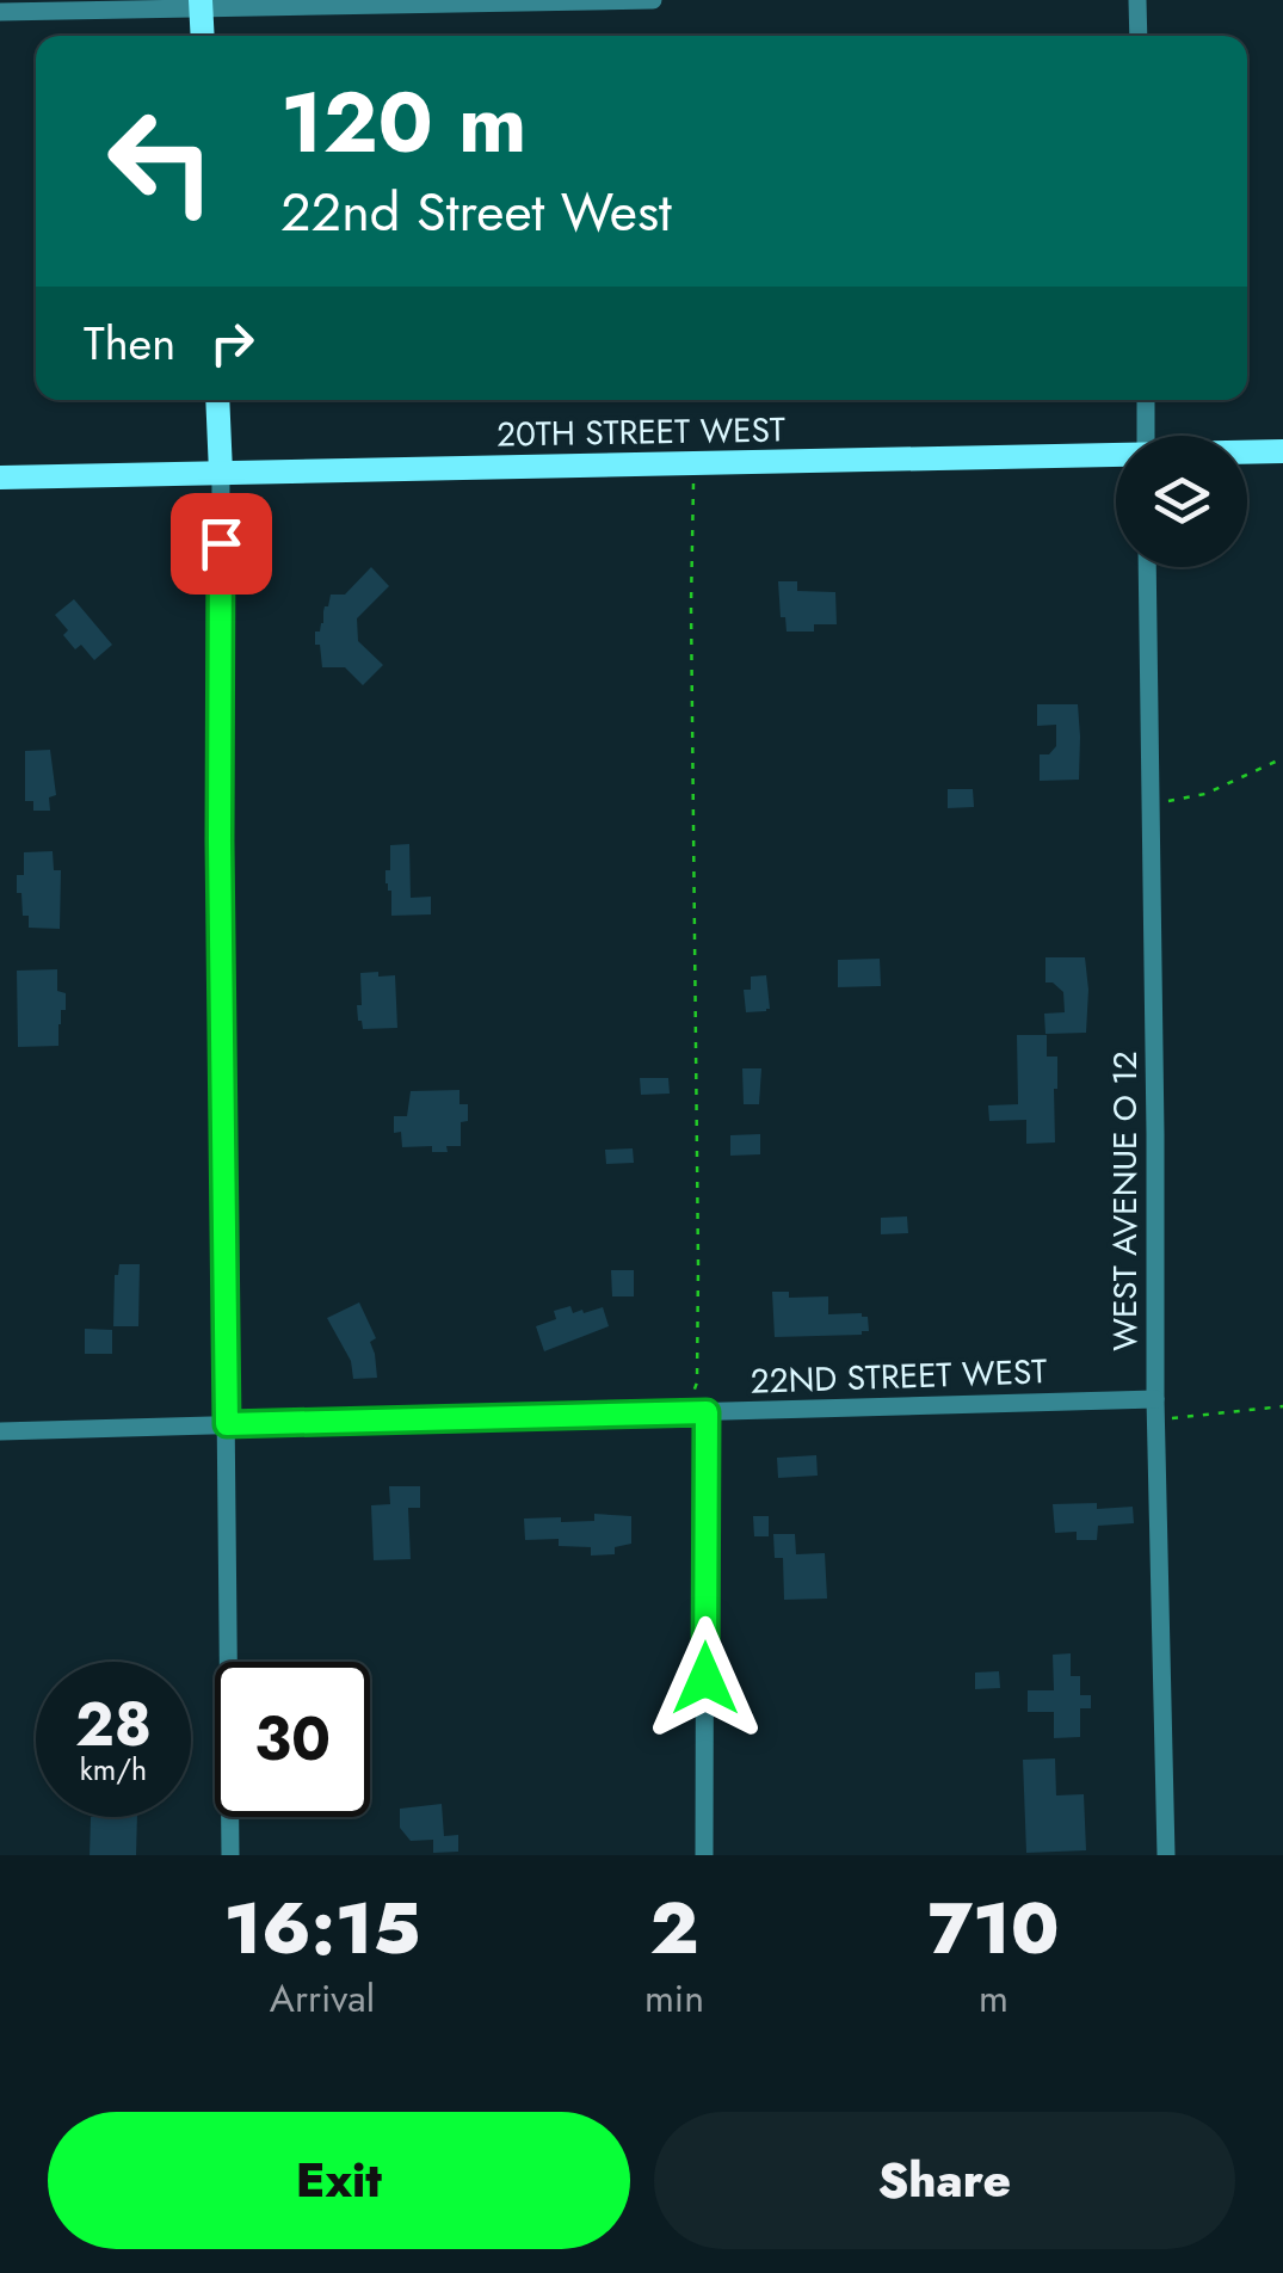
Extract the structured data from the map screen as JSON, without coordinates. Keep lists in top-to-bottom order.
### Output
{
  "streets": {
    "main road": ["20TH STREET WEST"],
    "street": ["WEST AVENUE O 12", "22ND STREET WEST"]
  },
  "crossings": [
    ["WEST AVENUE O 12", "22ND STREET WEST"]
  ],
  "page": {
    "turn": ["120 m", "22nd Street West"],
    "then": "Then",
    "speed": "28 km/h",
    "limit": "30",
    "eta": [
      "16:15",
      "Arrival",
      "2",
      "min",
      "710",
      "m"
    ],
    "buttons": ["Exit", "Share"]
  }
}
